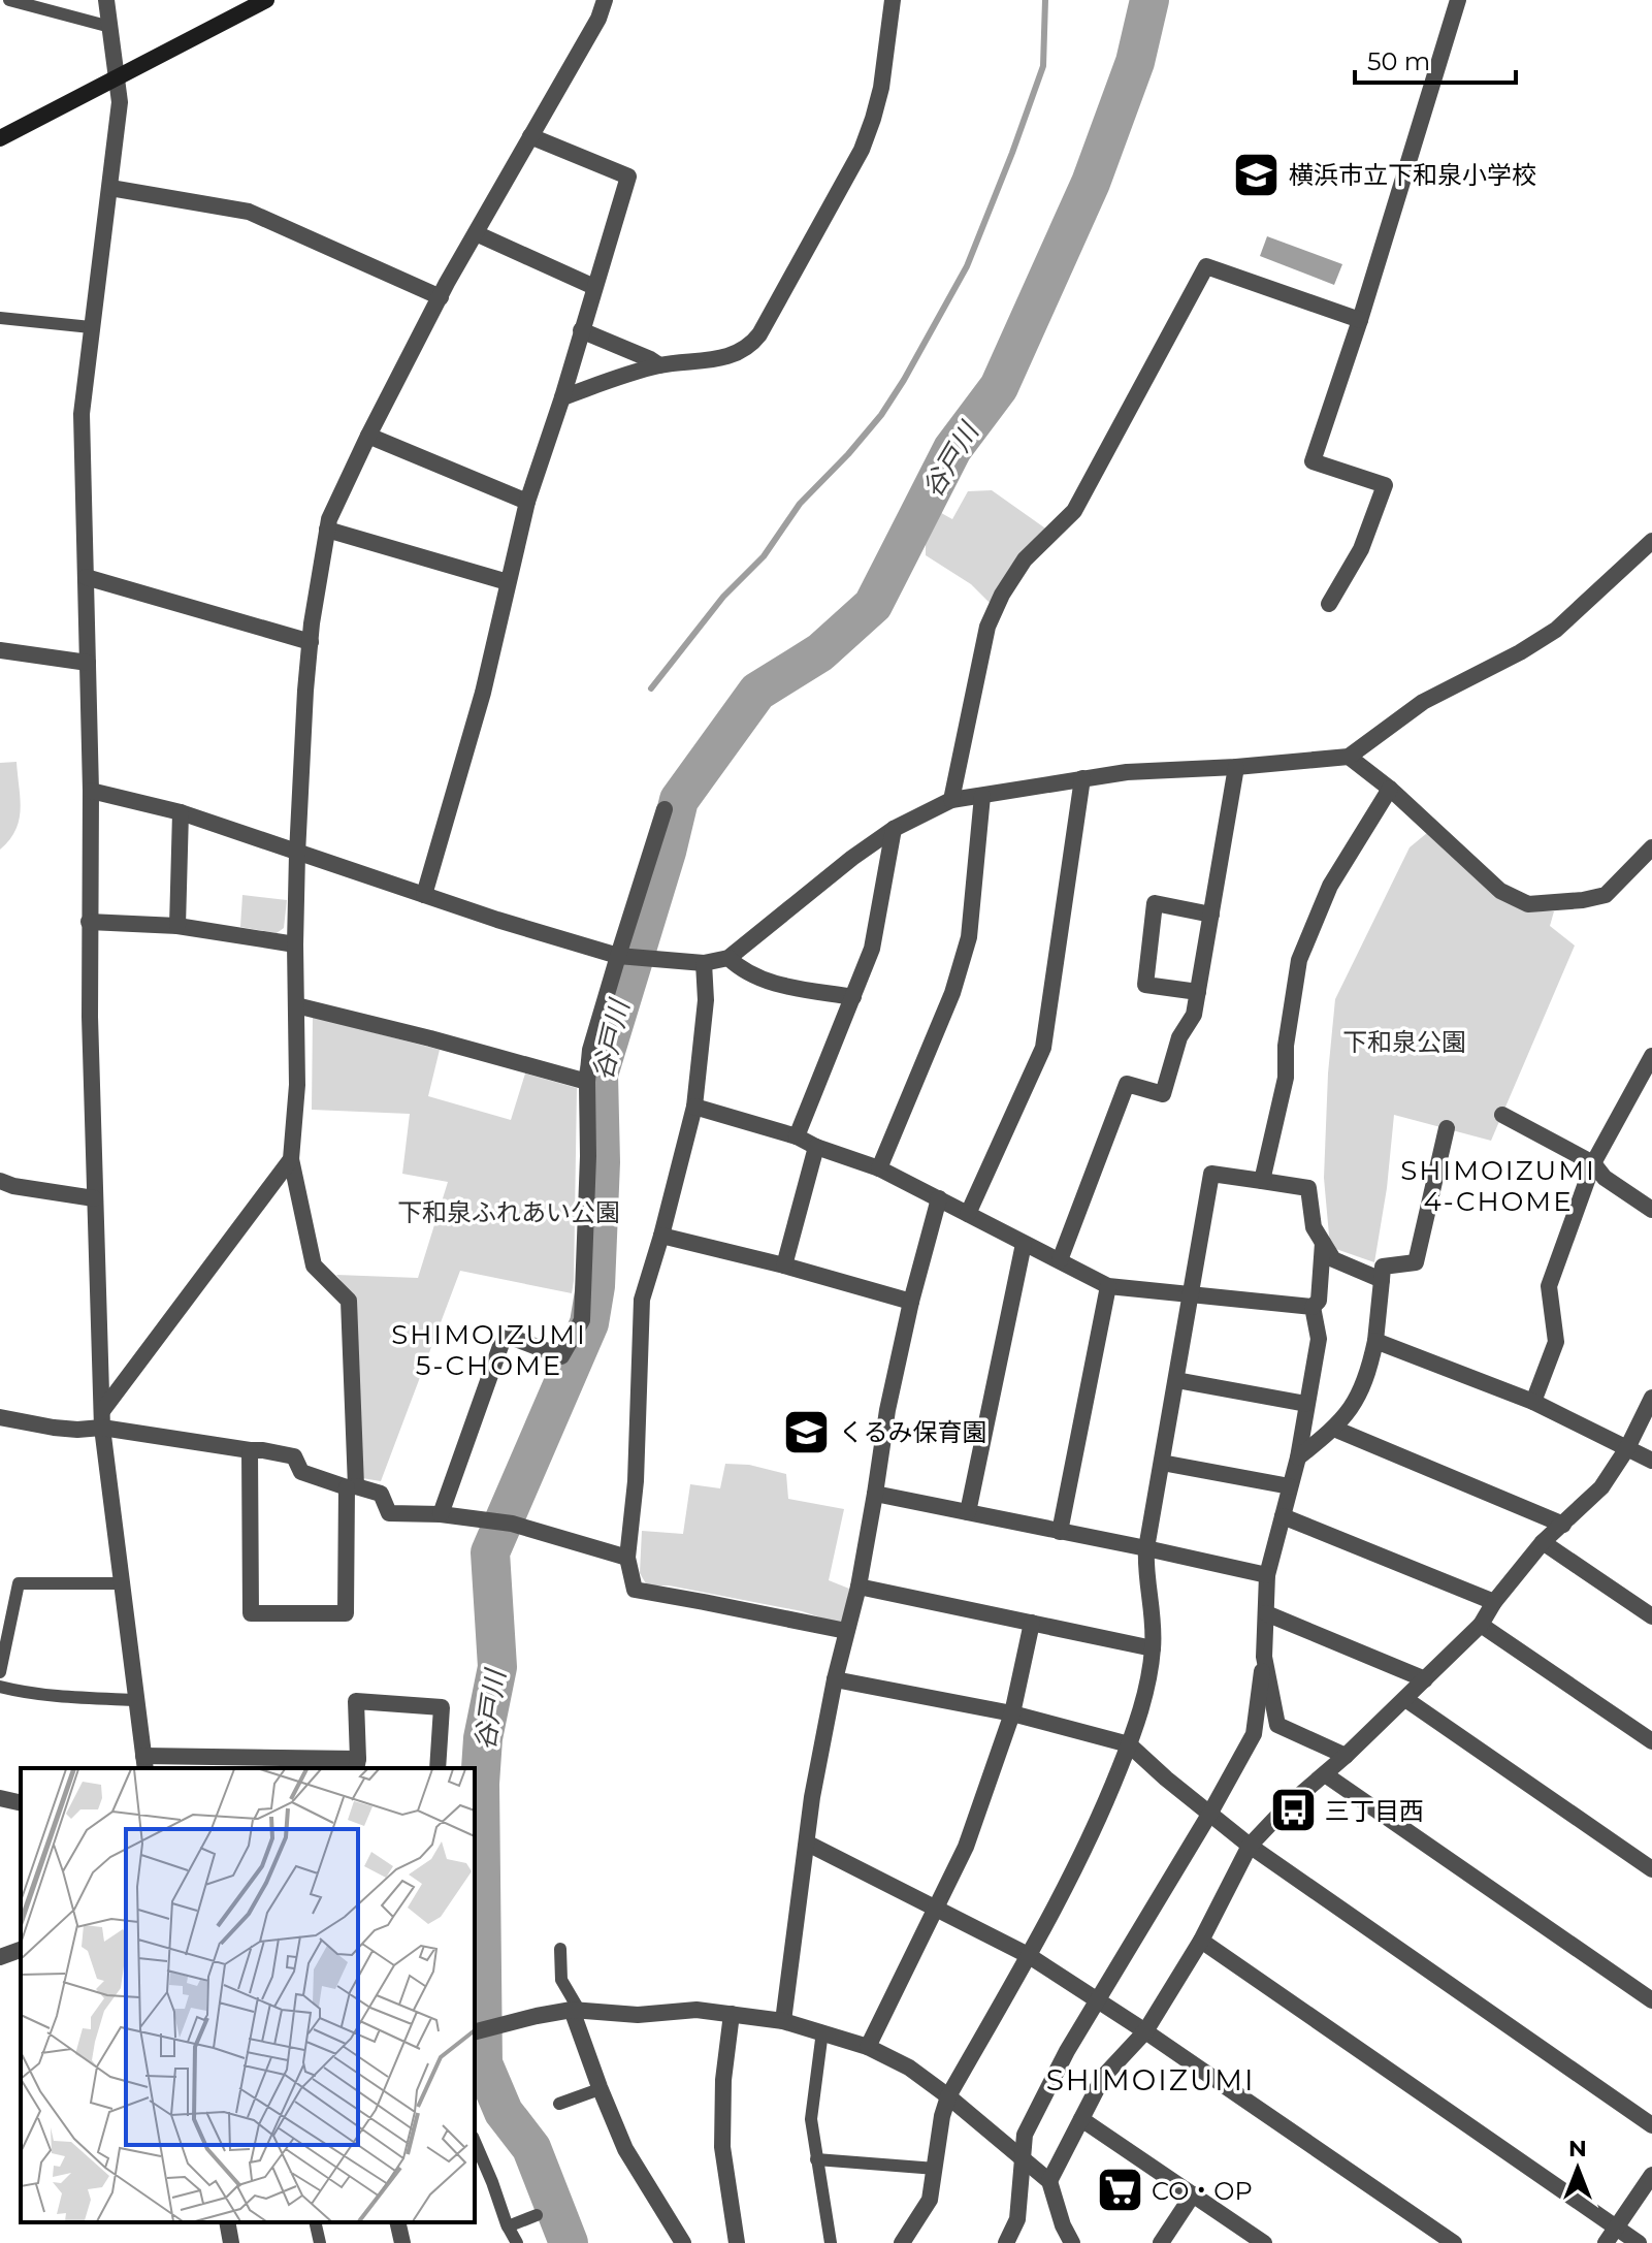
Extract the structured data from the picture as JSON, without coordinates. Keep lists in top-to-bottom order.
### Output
{
  "districts": ["SHIMOIZUMI 4-CHOME", "SHIMOIZUMI 5-CHOME", "SHIMOIZUMI"],
  "water": ["谷戸川"],
  "parks": ["下和泉公園", "下和泉ふれあい公園"],
  "places": {
    "school or university": ["横浜市立下和泉小学校", "くるみ保育園"],
    "bus stop": ["三丁目西"],
    "supermarket": ["CO・OP"]
  },
  "scale_bar": "50 m",
  "north": "top"
}
